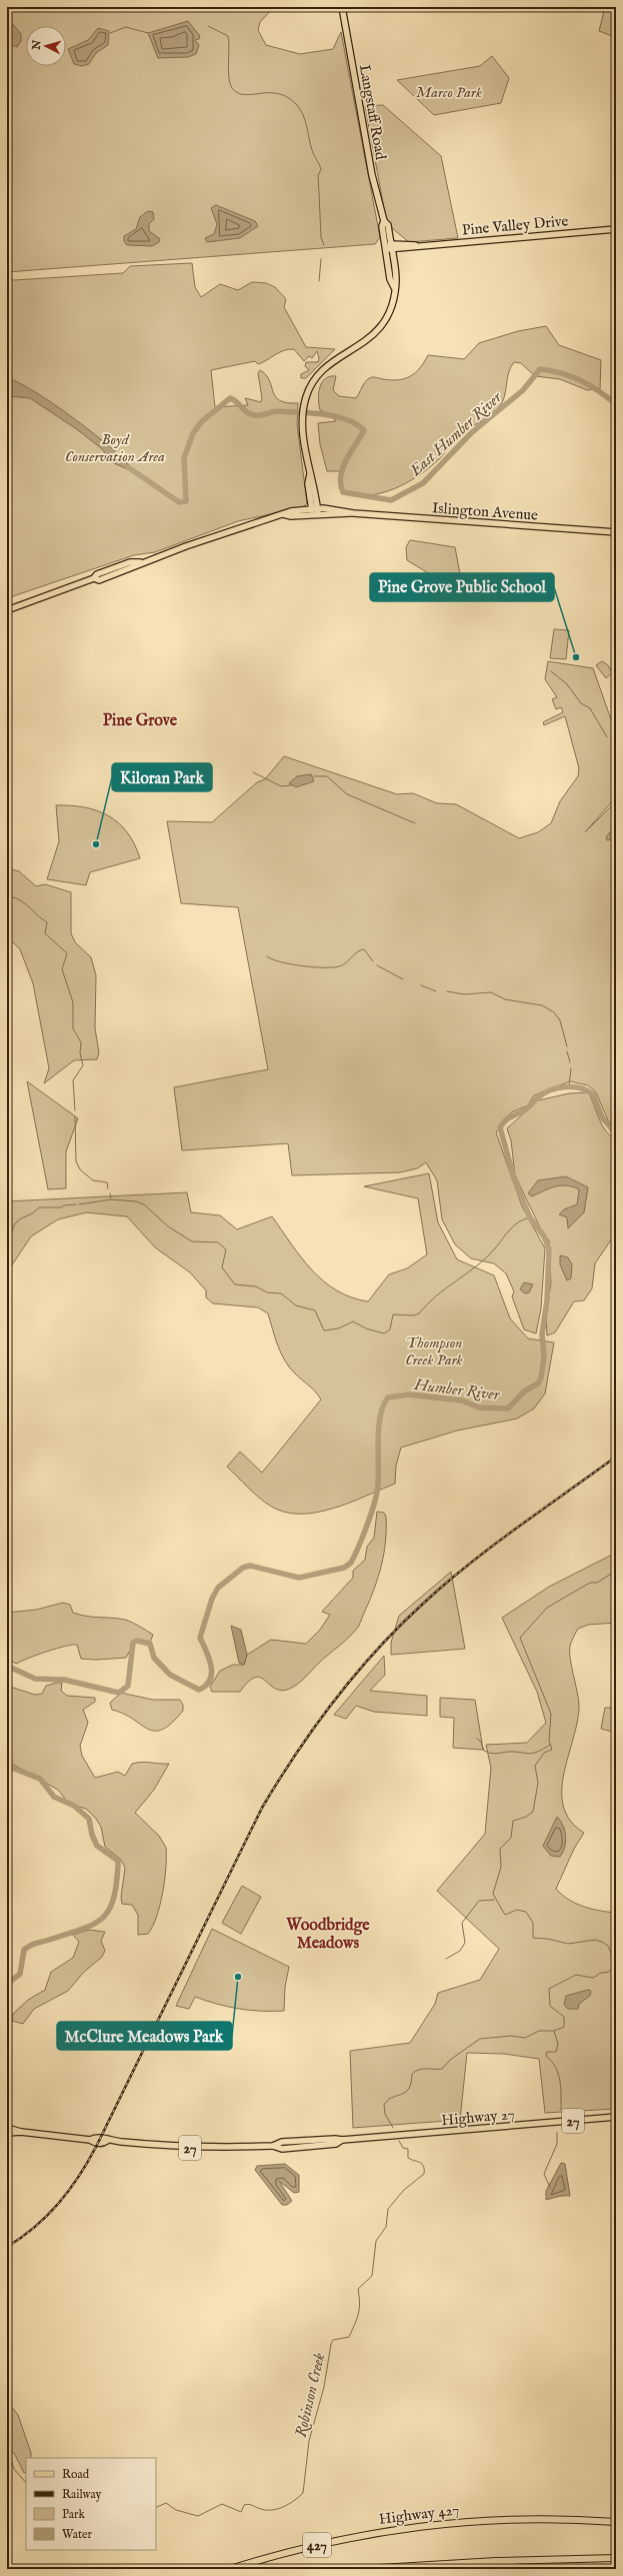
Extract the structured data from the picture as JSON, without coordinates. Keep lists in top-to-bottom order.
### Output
{
  "streets": {
    "highway": ["Highway 427", "427"],
    "main road": [
      "Langstaff Road",
      "Pine Valley Drive",
      "Islington Avenue",
      "Highway 27",
      "27"
    ]
  },
  "crossings": [
    ["Langstaff Road", "Pine Valley Drive"],
    ["Langstaff Road", "Islington Avenue"]
  ],
  "districts": ["Pine Grove", "Woodbridge Meadows"],
  "water": ["East Humber River", "Humber River", "Robinson Creek"],
  "parks": ["Marco Park", "Boyd Conservation Area", "Thompson Creek Park"],
  "places": ["Pine Grove Public School", "Kiloran Park", "McClure Meadows Park"],
  "legend": [
    "Road",
    "Railway",
    "Park",
    "Water"
  ],
  "north": "left"
}
